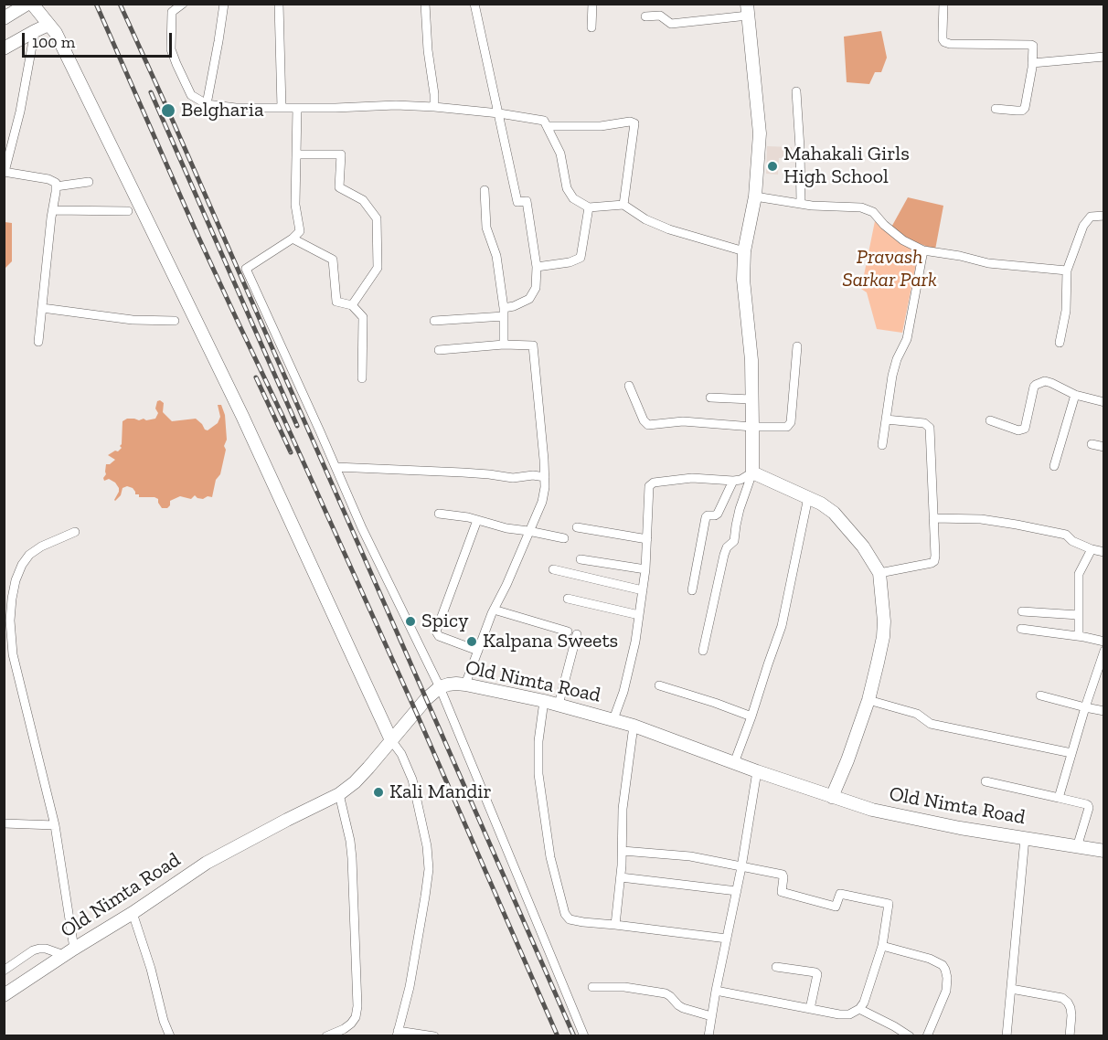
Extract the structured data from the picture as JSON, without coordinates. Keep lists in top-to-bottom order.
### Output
{
  "streets": {
    "street": ["Old Nimta Road"]
  },
  "parks": ["Pravash Sarkar Park"],
  "places": [
    "Belgharia",
    "Mahakali Girls High School",
    "Spicy",
    "Kalpana Sweets",
    "Kali Mandir"
  ],
  "scale_bar": "100 m"
}
